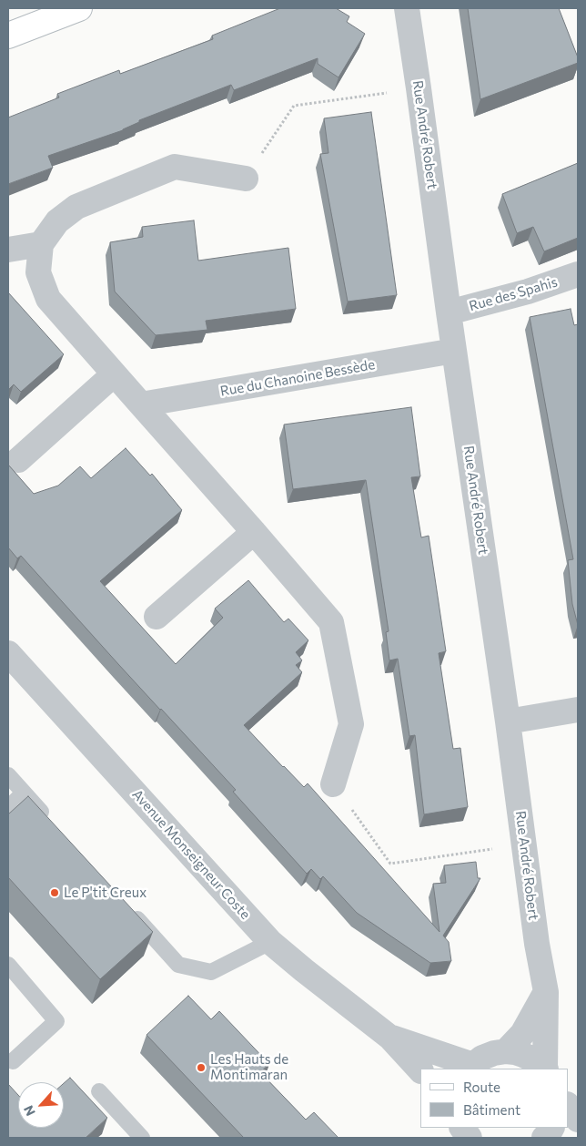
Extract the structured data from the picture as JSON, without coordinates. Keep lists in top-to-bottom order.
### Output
{
  "streets": {
    "street": [
      "Rue André Robert",
      "Rue des Spahis",
      "Rue du Chanoine Bessède",
      "Avenue Monseigneur Coste"
    ]
  },
  "crossings": [
    ["Rue André Robert", "Rue des Spahis"],
    ["Rue André Robert", "Rue du Chanoine Bessède"]
  ],
  "places": ["Le P'tit Creux", "Les Hauts de Montimaran"],
  "legend": ["Route", "Bâtiment"],
  "north": "bottom left"
}
